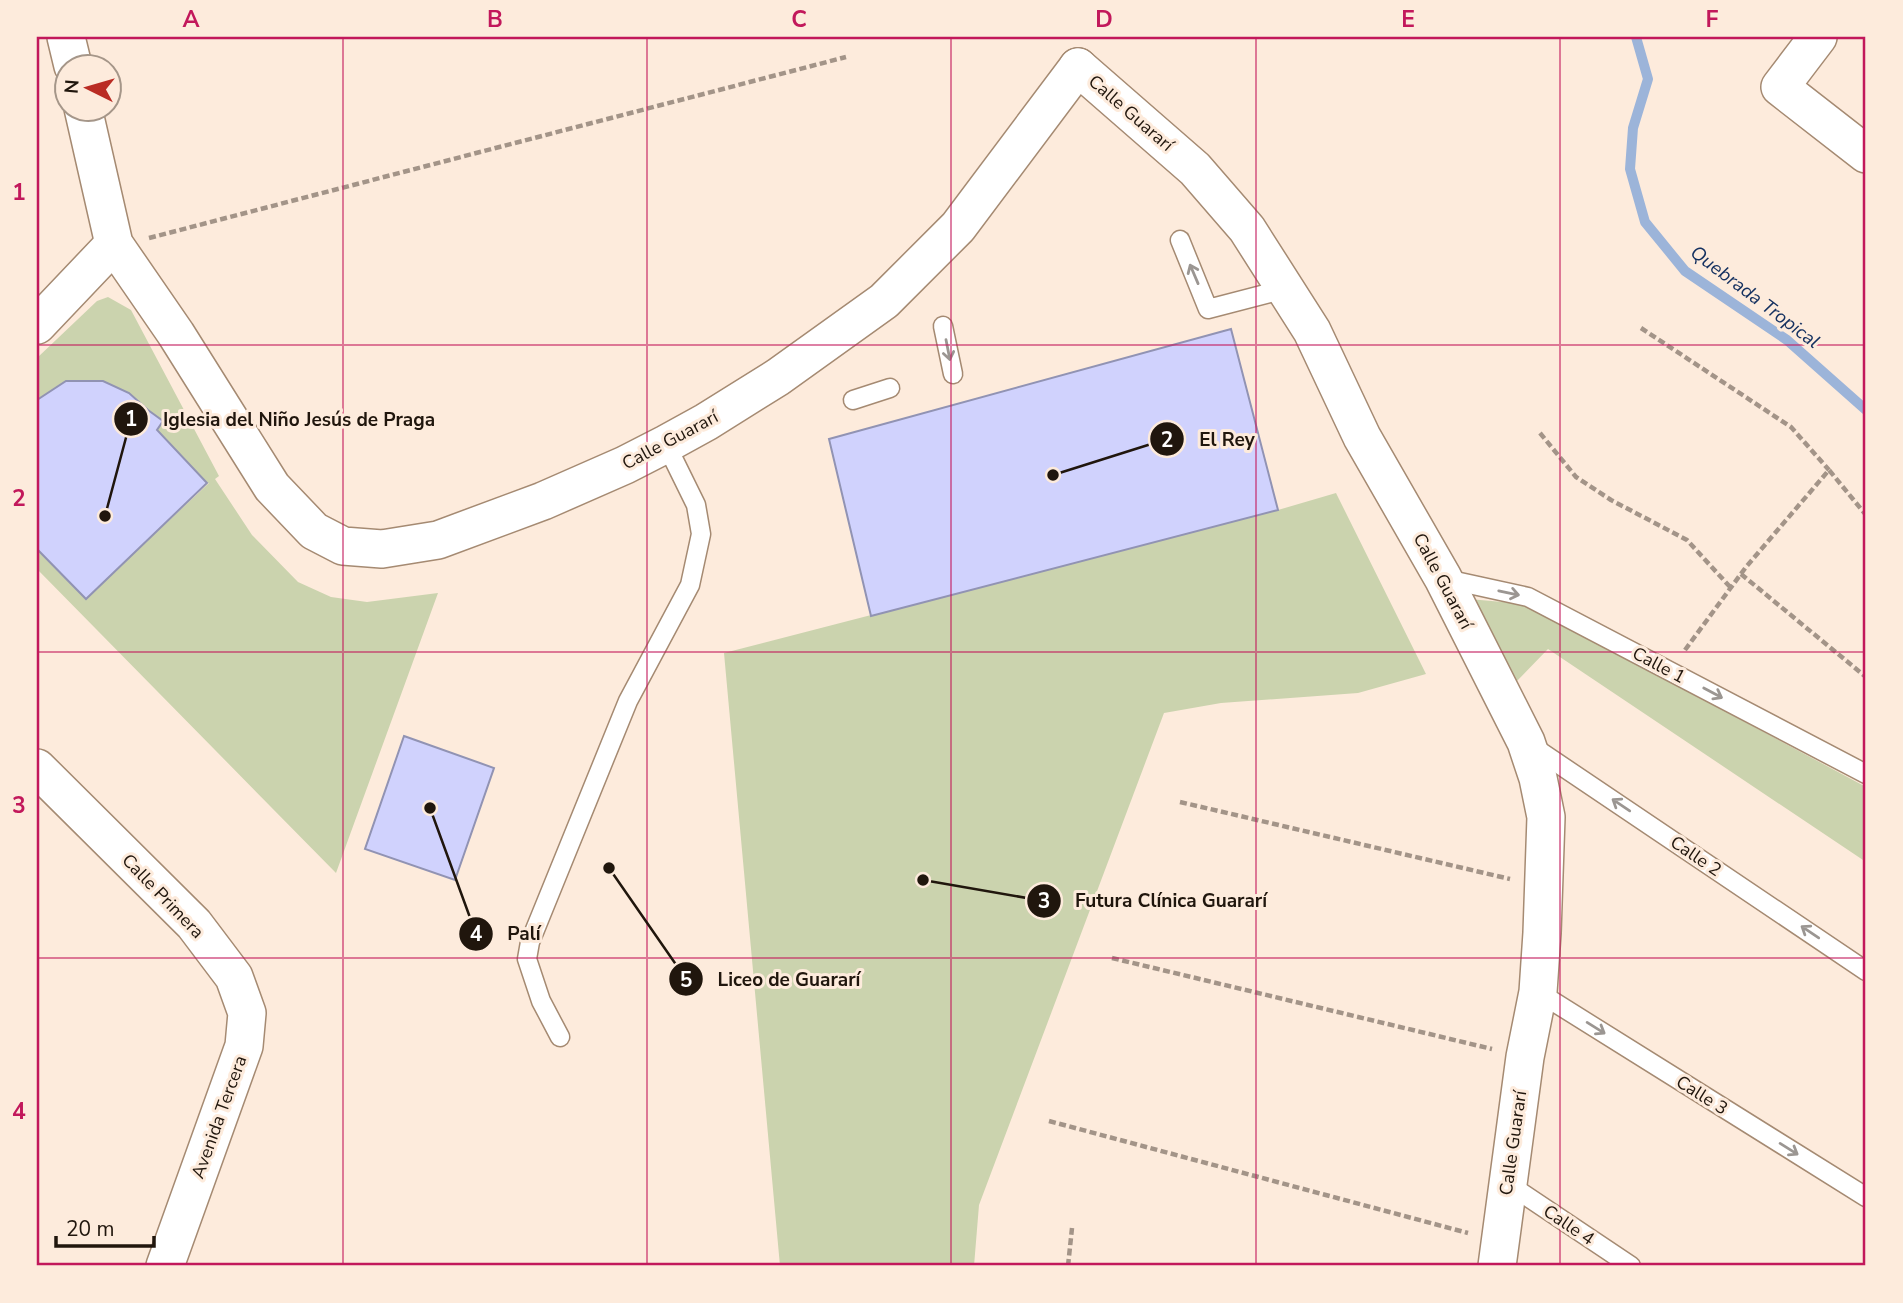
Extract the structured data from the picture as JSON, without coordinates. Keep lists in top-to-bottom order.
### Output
{
  "streets": {
    "street": ["Calle Guararí", "Calle Primera", "Avenida Tercera"],
    "lane": [
      "Calle 1",
      "Calle 2",
      "Calle 3",
      "Calle 4"
    ]
  },
  "crossings": [
    ["Calle Guararí", "Calle 1"],
    ["Calle Guararí", "Calle 2"],
    ["Calle Guararí", "Calle 3"],
    ["Calle Guararí", "Calle 4"],
    ["Calle Primera", "Avenida Tercera"]
  ],
  "one_way": ["Calle 1", "Calle 2", "Calle 3"],
  "water": ["Quebrada Tropical"],
  "places": [
    "El Rey",
    "Iglesia del Niño Jesús de Praga",
    "Palí",
    "Liceo de Guararí",
    "Futura Clínica Guararí"
  ],
  "scale_bar": "20 m",
  "north": "left",
  "grid": {
    "columns": [
      "A",
      "B",
      "C",
      "D",
      "E",
      "F"
    ],
    "rows": [
      "1",
      "2",
      "3",
      "4"
    ]
  }
}
